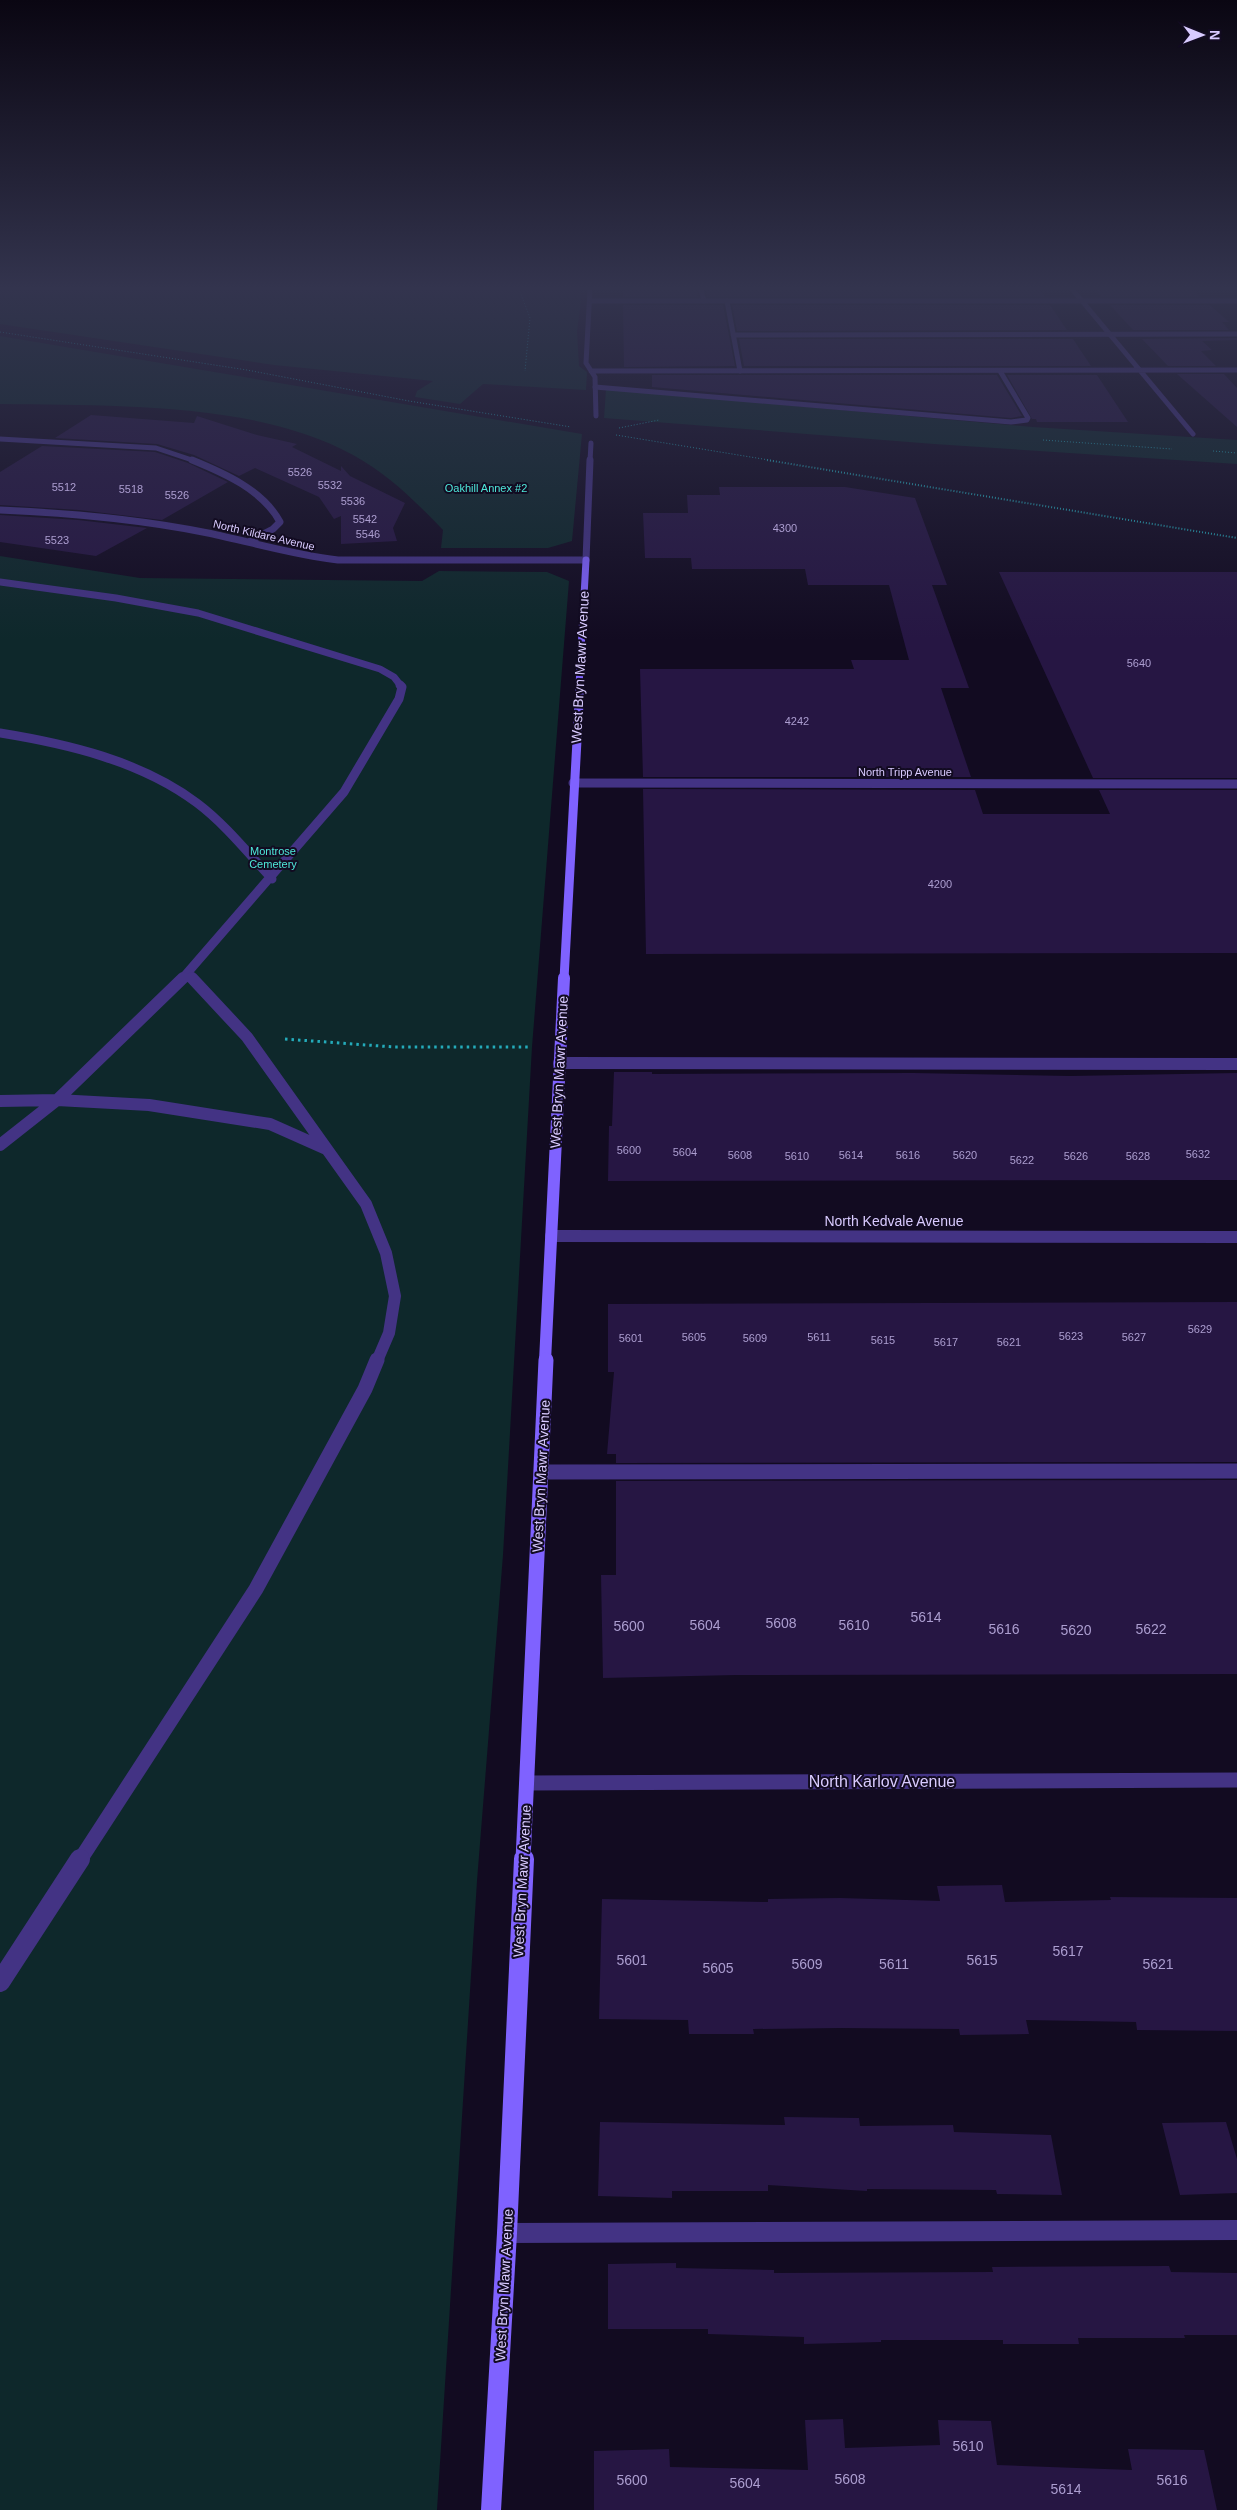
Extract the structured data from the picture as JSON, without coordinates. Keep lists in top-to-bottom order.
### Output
{
  "streets": {
    "street": [
      "North Kildare Avenue",
      "West Bryn Mawr Avenue",
      "North Tripp Avenue",
      "North Kedvale Avenue",
      "North Karlov Avenue"
    ]
  },
  "crossings": [
    ["North Kildare Avenue", "West Bryn Mawr Avenue"],
    ["West Bryn Mawr Avenue", "North Tripp Avenue"],
    ["West Bryn Mawr Avenue", "North Kedvale Avenue"],
    ["West Bryn Mawr Avenue", "North Karlov Avenue"]
  ],
  "parks": ["Oakhill Annex #2", "Montrose Cemetery"],
  "house_numbers": [
    "5526",
    "5532",
    "5512",
    "5518",
    "5526",
    "5536",
    "5542",
    "4300",
    "5546",
    "5523",
    "5640",
    "4242",
    "4200",
    "5600",
    "5604",
    "5632",
    "5608",
    "5614",
    "5616",
    "5620",
    "5610",
    "5626",
    "5628",
    "5622",
    "5629",
    "5623",
    "5605",
    "5611",
    "5627",
    "5601",
    "5609",
    "5615",
    "5617",
    "5621",
    "5614",
    "5608",
    "5604",
    "5610",
    "5600",
    "5616",
    "5622",
    "5620",
    "5617",
    "5601",
    "5615",
    "5609",
    "5611",
    "5621",
    "5605",
    "5610",
    "5608",
    "5600",
    "5616",
    "5604",
    "5614"
  ],
  "north": "right"
}
